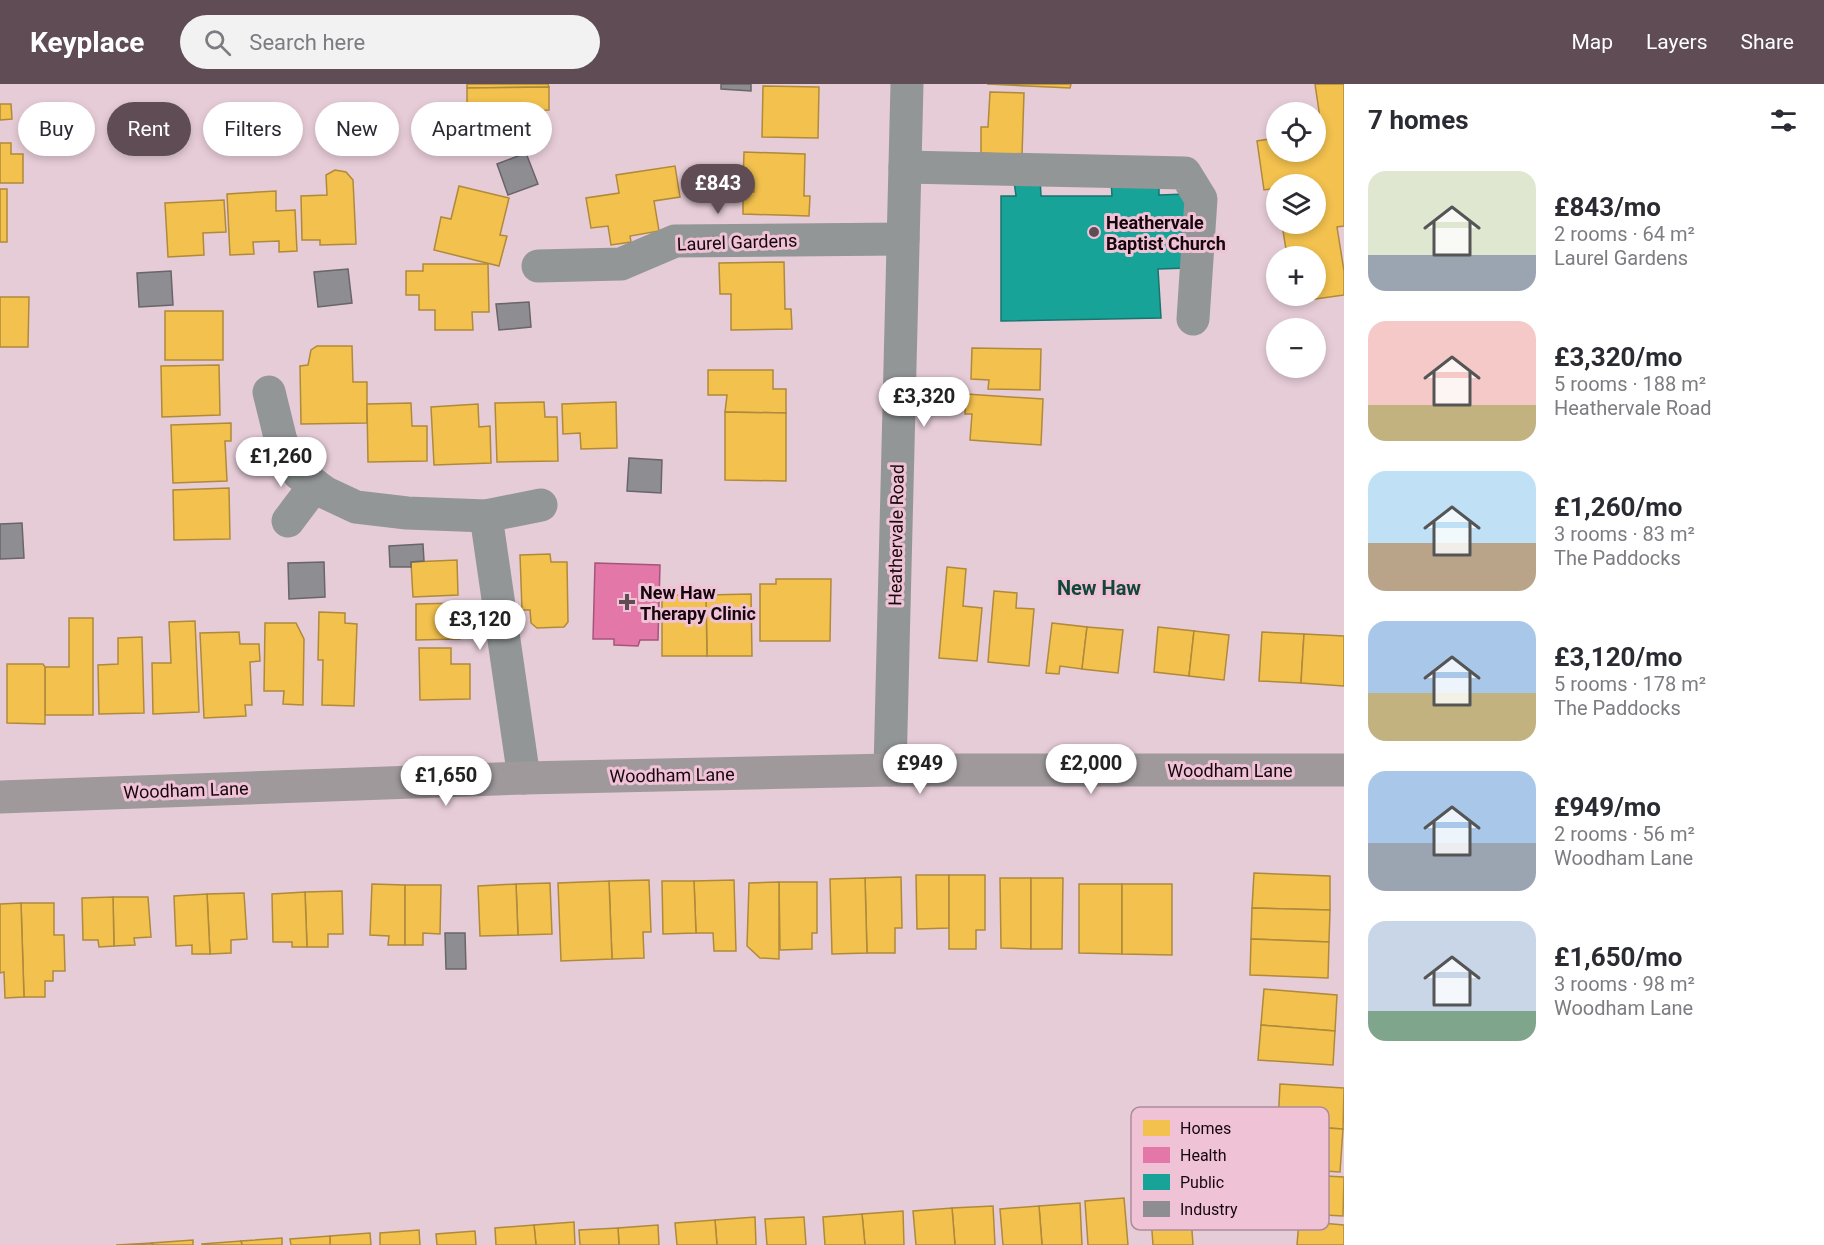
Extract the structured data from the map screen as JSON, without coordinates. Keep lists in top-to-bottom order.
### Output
{
  "streets": {
    "main road": ["Woodham Lane"],
    "street": ["Laurel Gardens", "Heathervale Road"]
  },
  "crossings": [
    ["Laurel Gardens", "Heathervale Road"],
    ["Heathervale Road", "Woodham Lane"]
  ],
  "districts": ["New Haw"],
  "places": {
    "other": ["Heathervale Baptist Church"],
    "health": ["New Haw Therapy Clinic"]
  },
  "legend": [
    "Homes",
    "Health",
    "Public",
    "Industry"
  ],
  "page": {
    "header": "Keyplace",
    "search": "Search here",
    "nav": ["Map", "Layers", "Share"],
    "heading": "7 homes",
    "map_buttons": ["+", "−"],
    "chip": [
      "Buy",
      "Rent",
      "Filters",
      "New",
      "Apartment"
    ],
    "list": [
      {
        "name": "£843/mo",
        "note": "2 rooms · 64 m² · Laurel Gardens"
      },
      {
        "name": "£3,320/mo",
        "note": "5 rooms · 188 m² · Heathervale Road"
      },
      {
        "name": "£1,260/mo",
        "note": "3 rooms · 83 m² · The Paddocks"
      },
      {
        "name": "£3,120/mo",
        "note": "5 rooms · 178 m² · The Paddocks"
      },
      {
        "name": "£949/mo",
        "note": "2 rooms · 56 m² · Woodham Lane"
      },
      {
        "name": "£1,650/mo",
        "note": "3 rooms · 98 m² · Woodham Lane"
      }
    ],
    "price": [
      "£843",
      "£3,320",
      "£1,260",
      "£3,120",
      "£949",
      "£2,000",
      "£1,650"
    ]
  }
}
